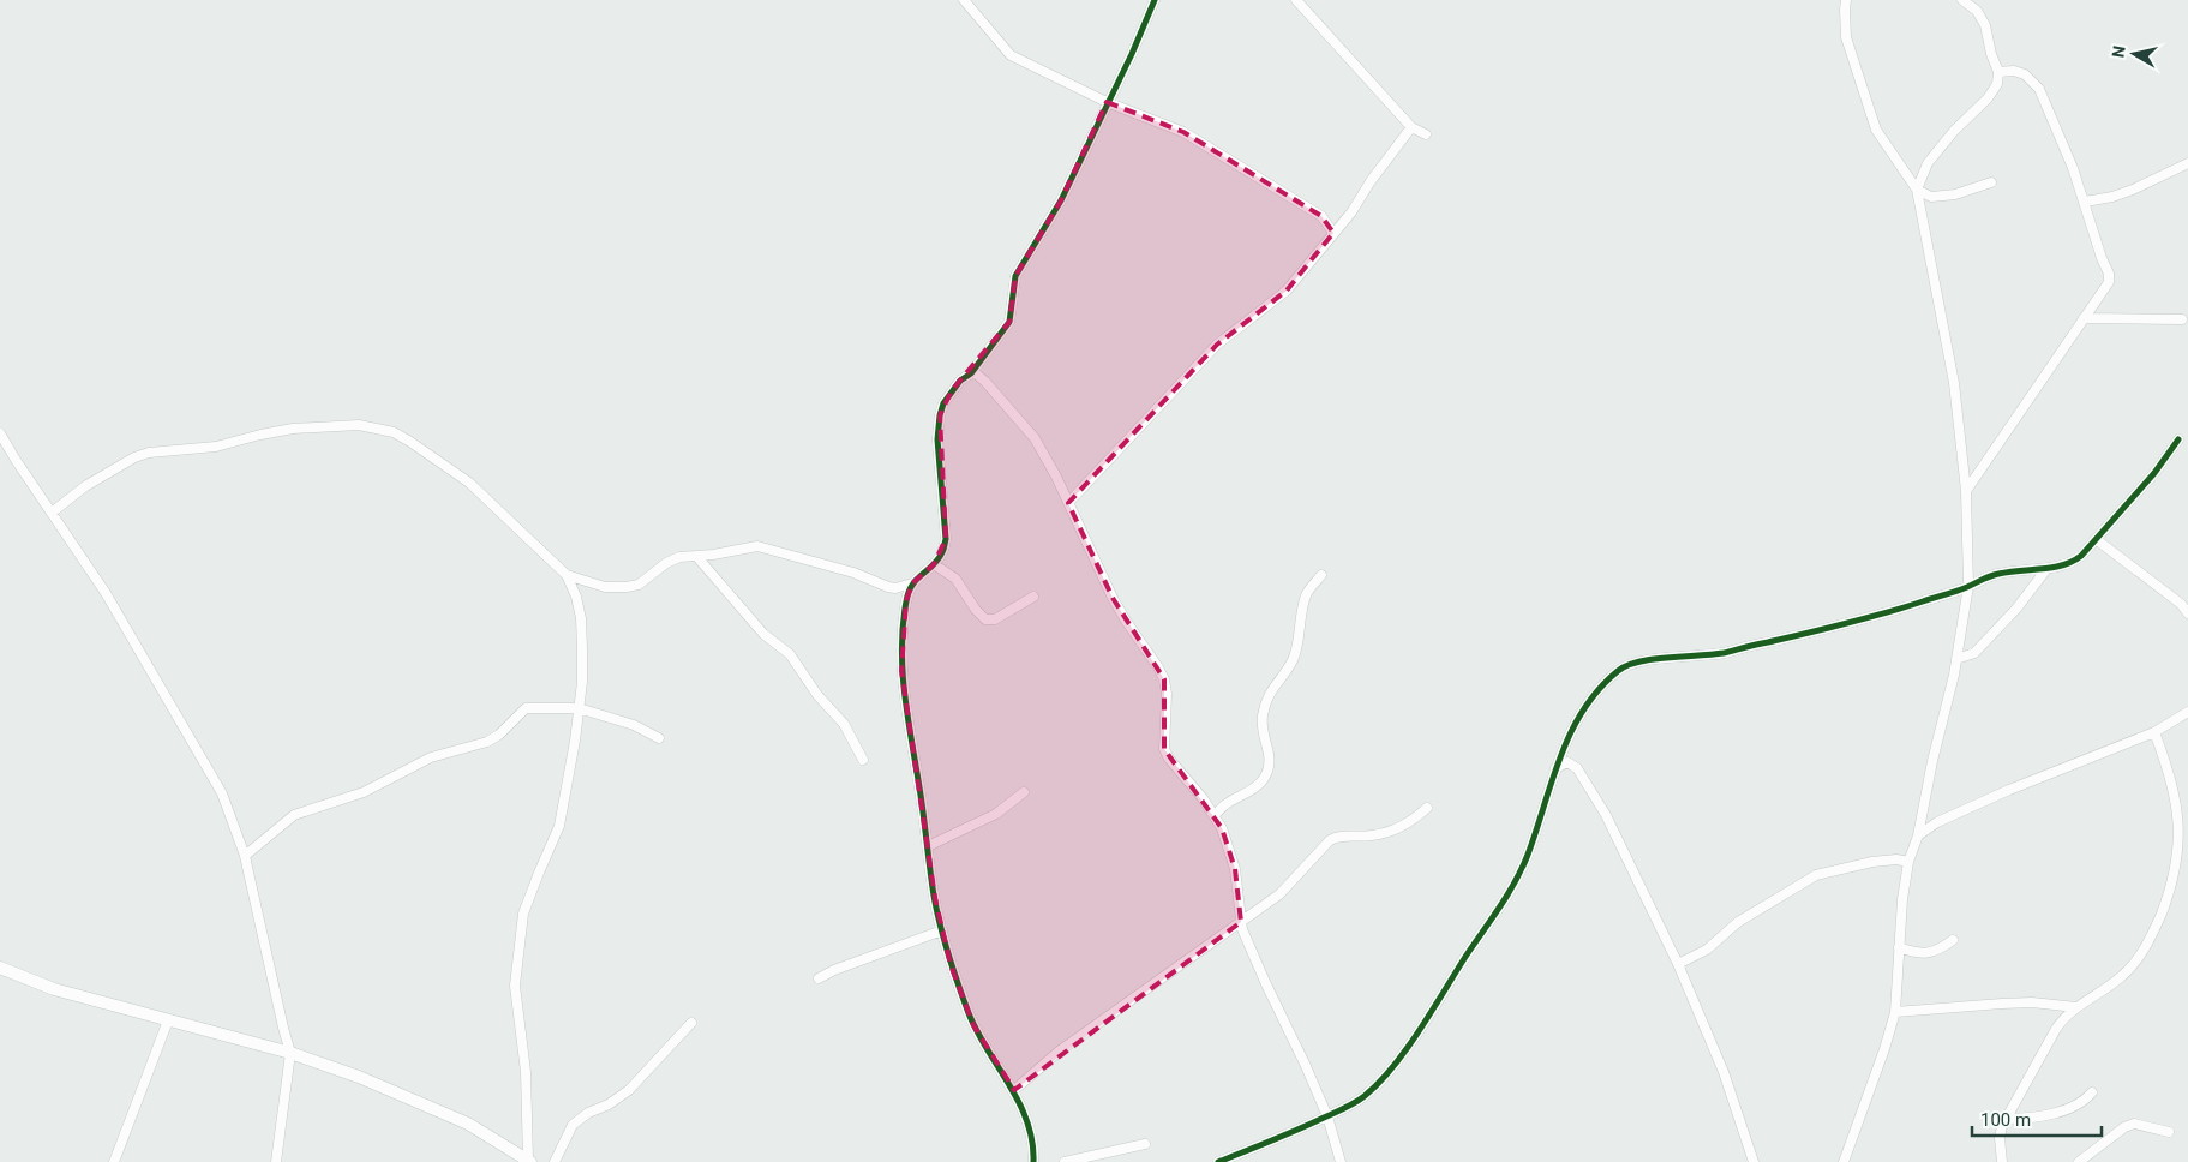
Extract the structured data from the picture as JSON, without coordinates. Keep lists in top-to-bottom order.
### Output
{
  "scale_bar": "100 m",
  "north": "left"
}
